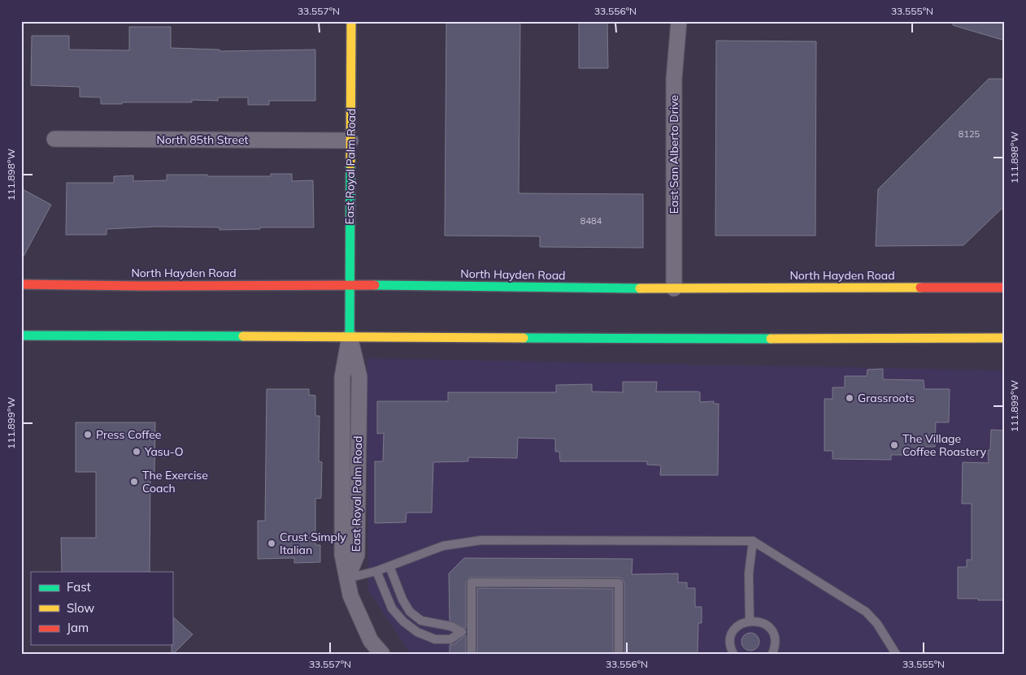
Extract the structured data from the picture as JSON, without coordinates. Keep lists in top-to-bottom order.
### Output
{
  "streets": {
    "main road": ["East Royal Palm Road", "North Hayden Road"],
    "street": ["North 85th Street", "East San Alberto Drive"]
  },
  "crossings": [
    ["North 85th Street", "East Royal Palm Road"],
    ["East San Alberto Drive", "North Hayden Road"],
    ["East Royal Palm Road", "North Hayden Road"]
  ],
  "places": [
    "Grassroots",
    "Press Coffee",
    "The Village Coffee Roastery",
    "Yasu-O",
    "The Exercise Coach",
    "Crust Simply Italian"
  ],
  "house_numbers": ["8125", "8484"],
  "legend": ["Fast", "Slow", "Jam"],
  "coordinates": [
    "33.557°N",
    "33.556°N",
    "33.555°N",
    "111.898°W",
    "111.899°W"
  ]
}
